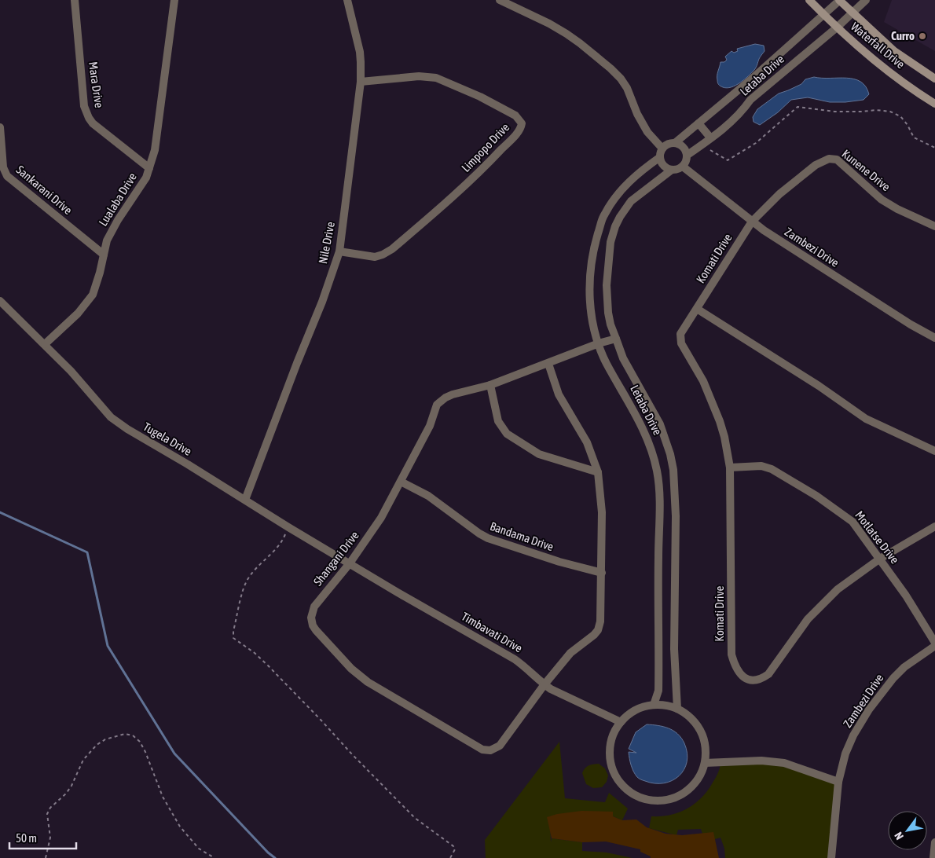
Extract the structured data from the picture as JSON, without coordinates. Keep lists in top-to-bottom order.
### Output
{
  "streets": {
    "main road": ["Waterfall Drive"],
    "street": [
      "Letaba Drive",
      "Mara Drive",
      "Limpopo Drive",
      "Kunene Drive",
      "Sankarani Drive",
      "Lualaba Drive",
      "Nile Drive",
      "Zambezi Drive",
      "Komati Drive",
      "Tugela Drive",
      "Bandama Drive",
      "Motlatse Drive",
      "Shangani Drive",
      "Timbavati Drive"
    ]
  },
  "crossings": [
    ["Waterfall Drive", "Letaba Drive"],
    ["Letaba Drive", "Zambezi Drive"],
    ["Letaba Drive", "Shangani Drive"],
    ["Letaba Drive", "Timbavati Drive"],
    ["Mara Drive", "Lualaba Drive"],
    ["Limpopo Drive", "Nile Drive"],
    ["Kunene Drive", "Zambezi Drive"],
    ["Kunene Drive", "Komati Drive"],
    ["Sankarani Drive", "Lualaba Drive"],
    ["Lualaba Drive", "Tugela Drive"],
    ["Nile Drive", "Tugela Drive"],
    ["Zambezi Drive", "Komati Drive"],
    ["Zambezi Drive", "Motlatse Drive"],
    ["Komati Drive", "Motlatse Drive"],
    ["Tugela Drive", "Shangani Drive"],
    ["Tugela Drive", "Timbavati Drive"],
    ["Bandama Drive", "Shangani Drive"],
    ["Shangani Drive", "Timbavati Drive"]
  ],
  "places": ["Curro"],
  "scale_bar": "50 m",
  "north": "bottom left"
}
